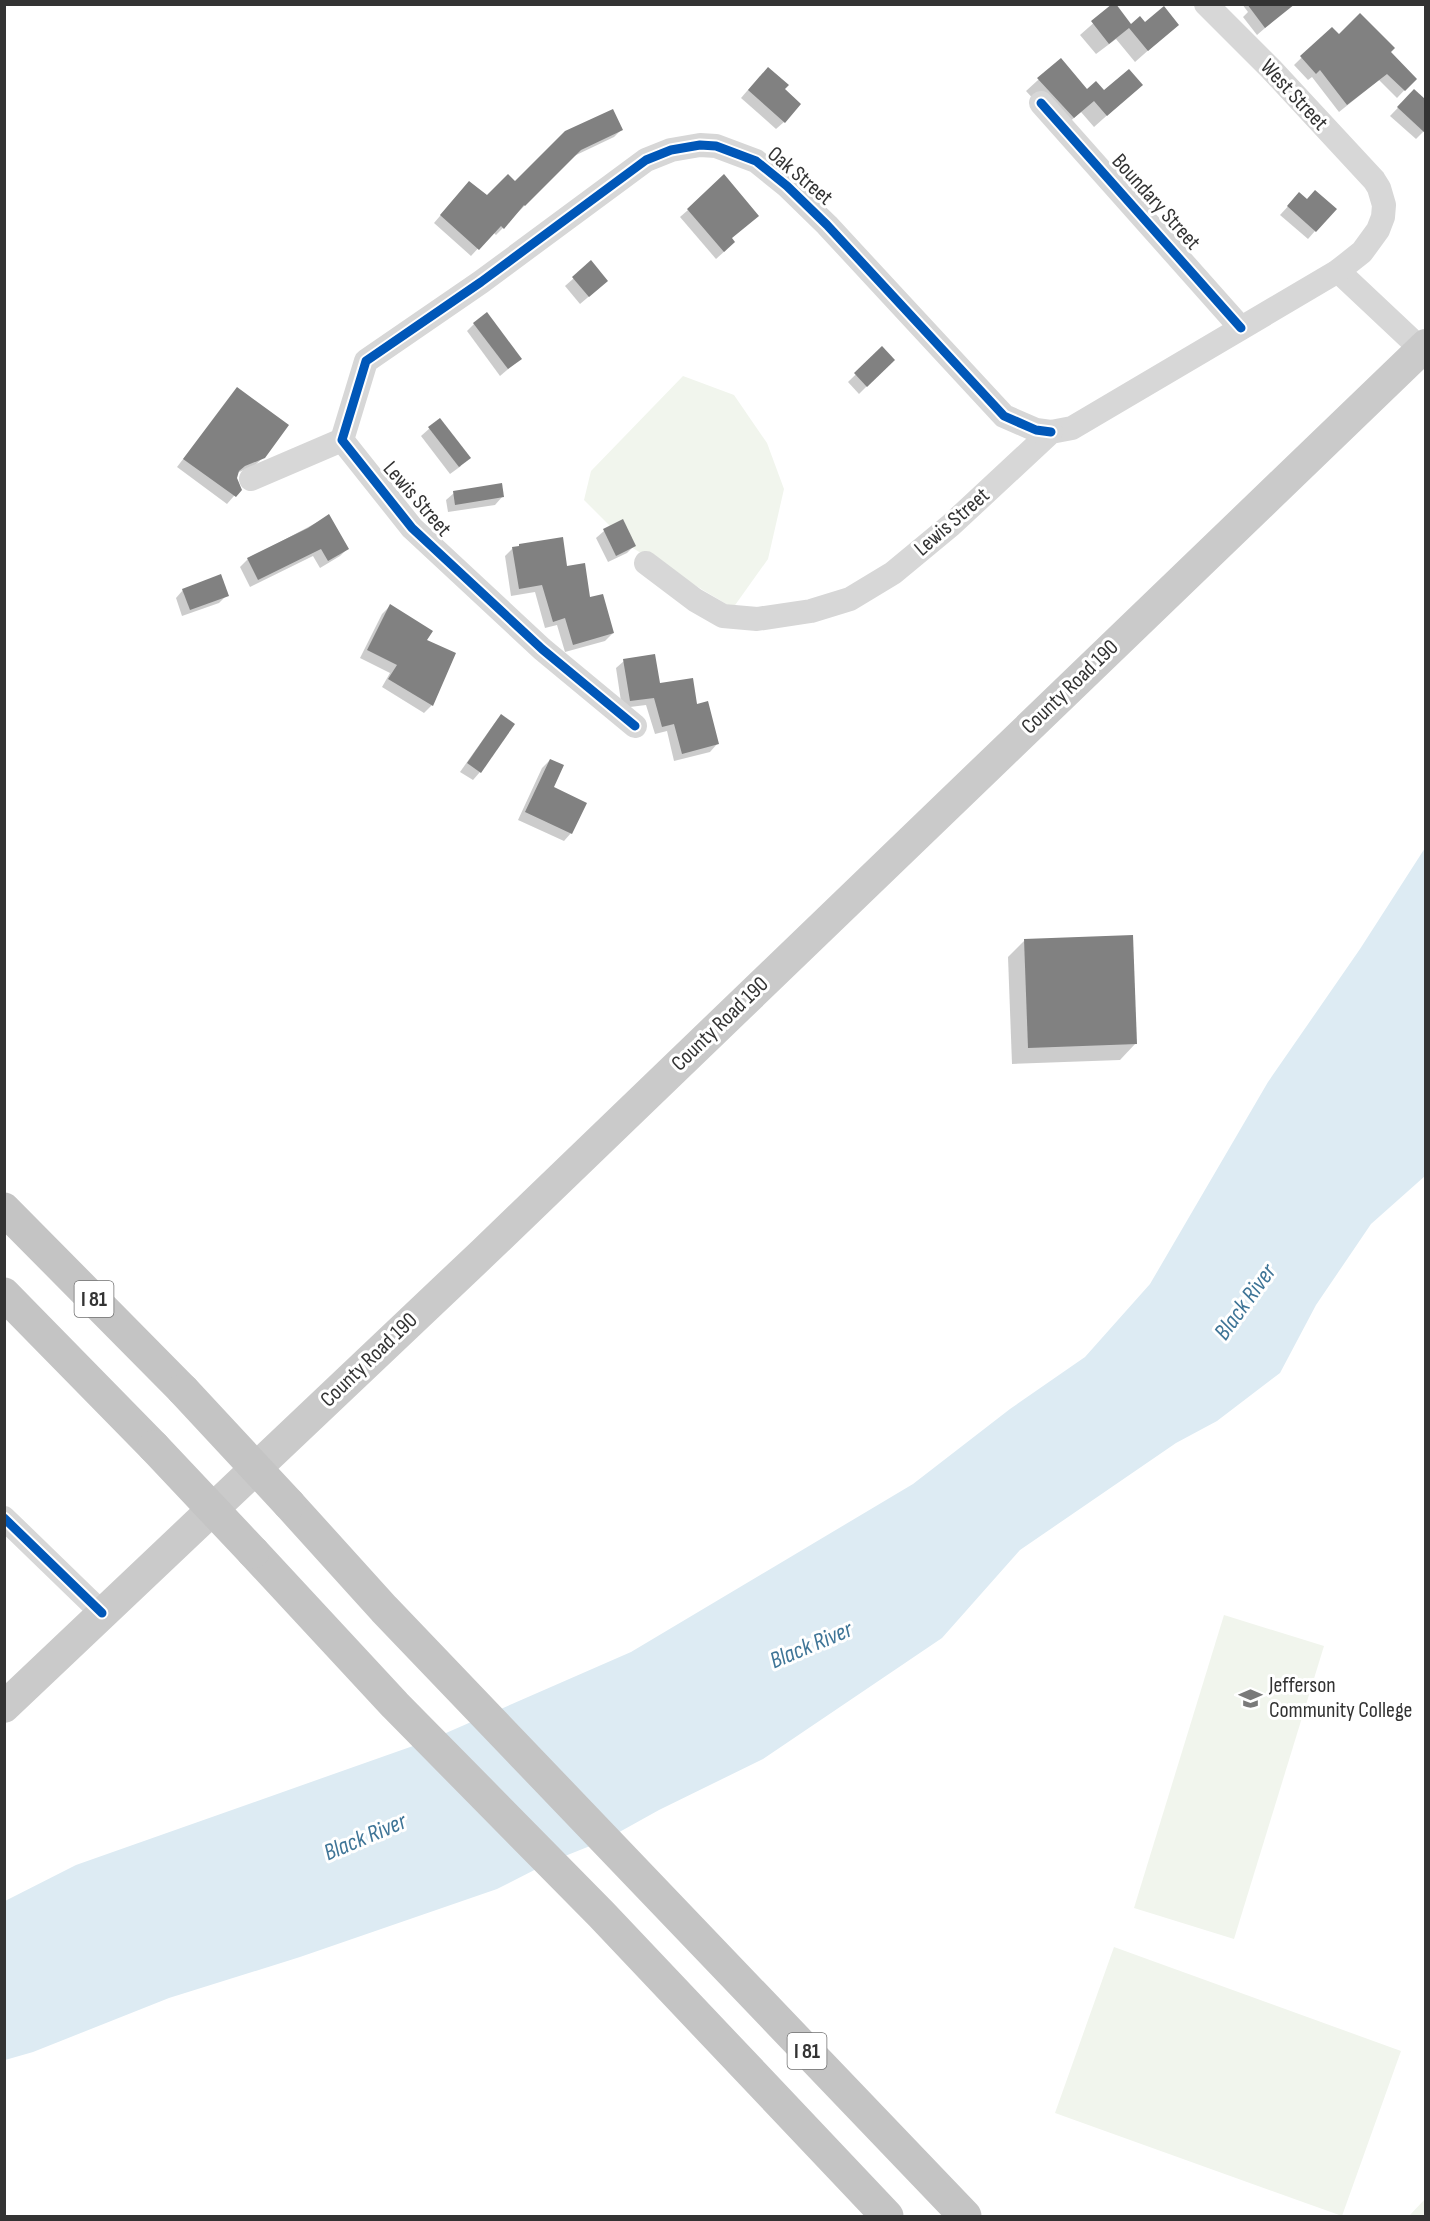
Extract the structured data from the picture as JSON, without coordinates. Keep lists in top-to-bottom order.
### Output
{
  "streets": {
    "highway": ["I 81"],
    "main road": ["County Road 190"],
    "street": [
      "West Street",
      "Oak Street",
      "Boundary Street",
      "Lewis Street"
    ]
  },
  "crossings": [
    ["West Street", "Lewis Street"],
    ["Oak Street", "Lewis Street"],
    ["Boundary Street", "Lewis Street"]
  ],
  "water": ["Black River"],
  "places": {
    "school or university": ["Jefferson Community College"]
  }
}
